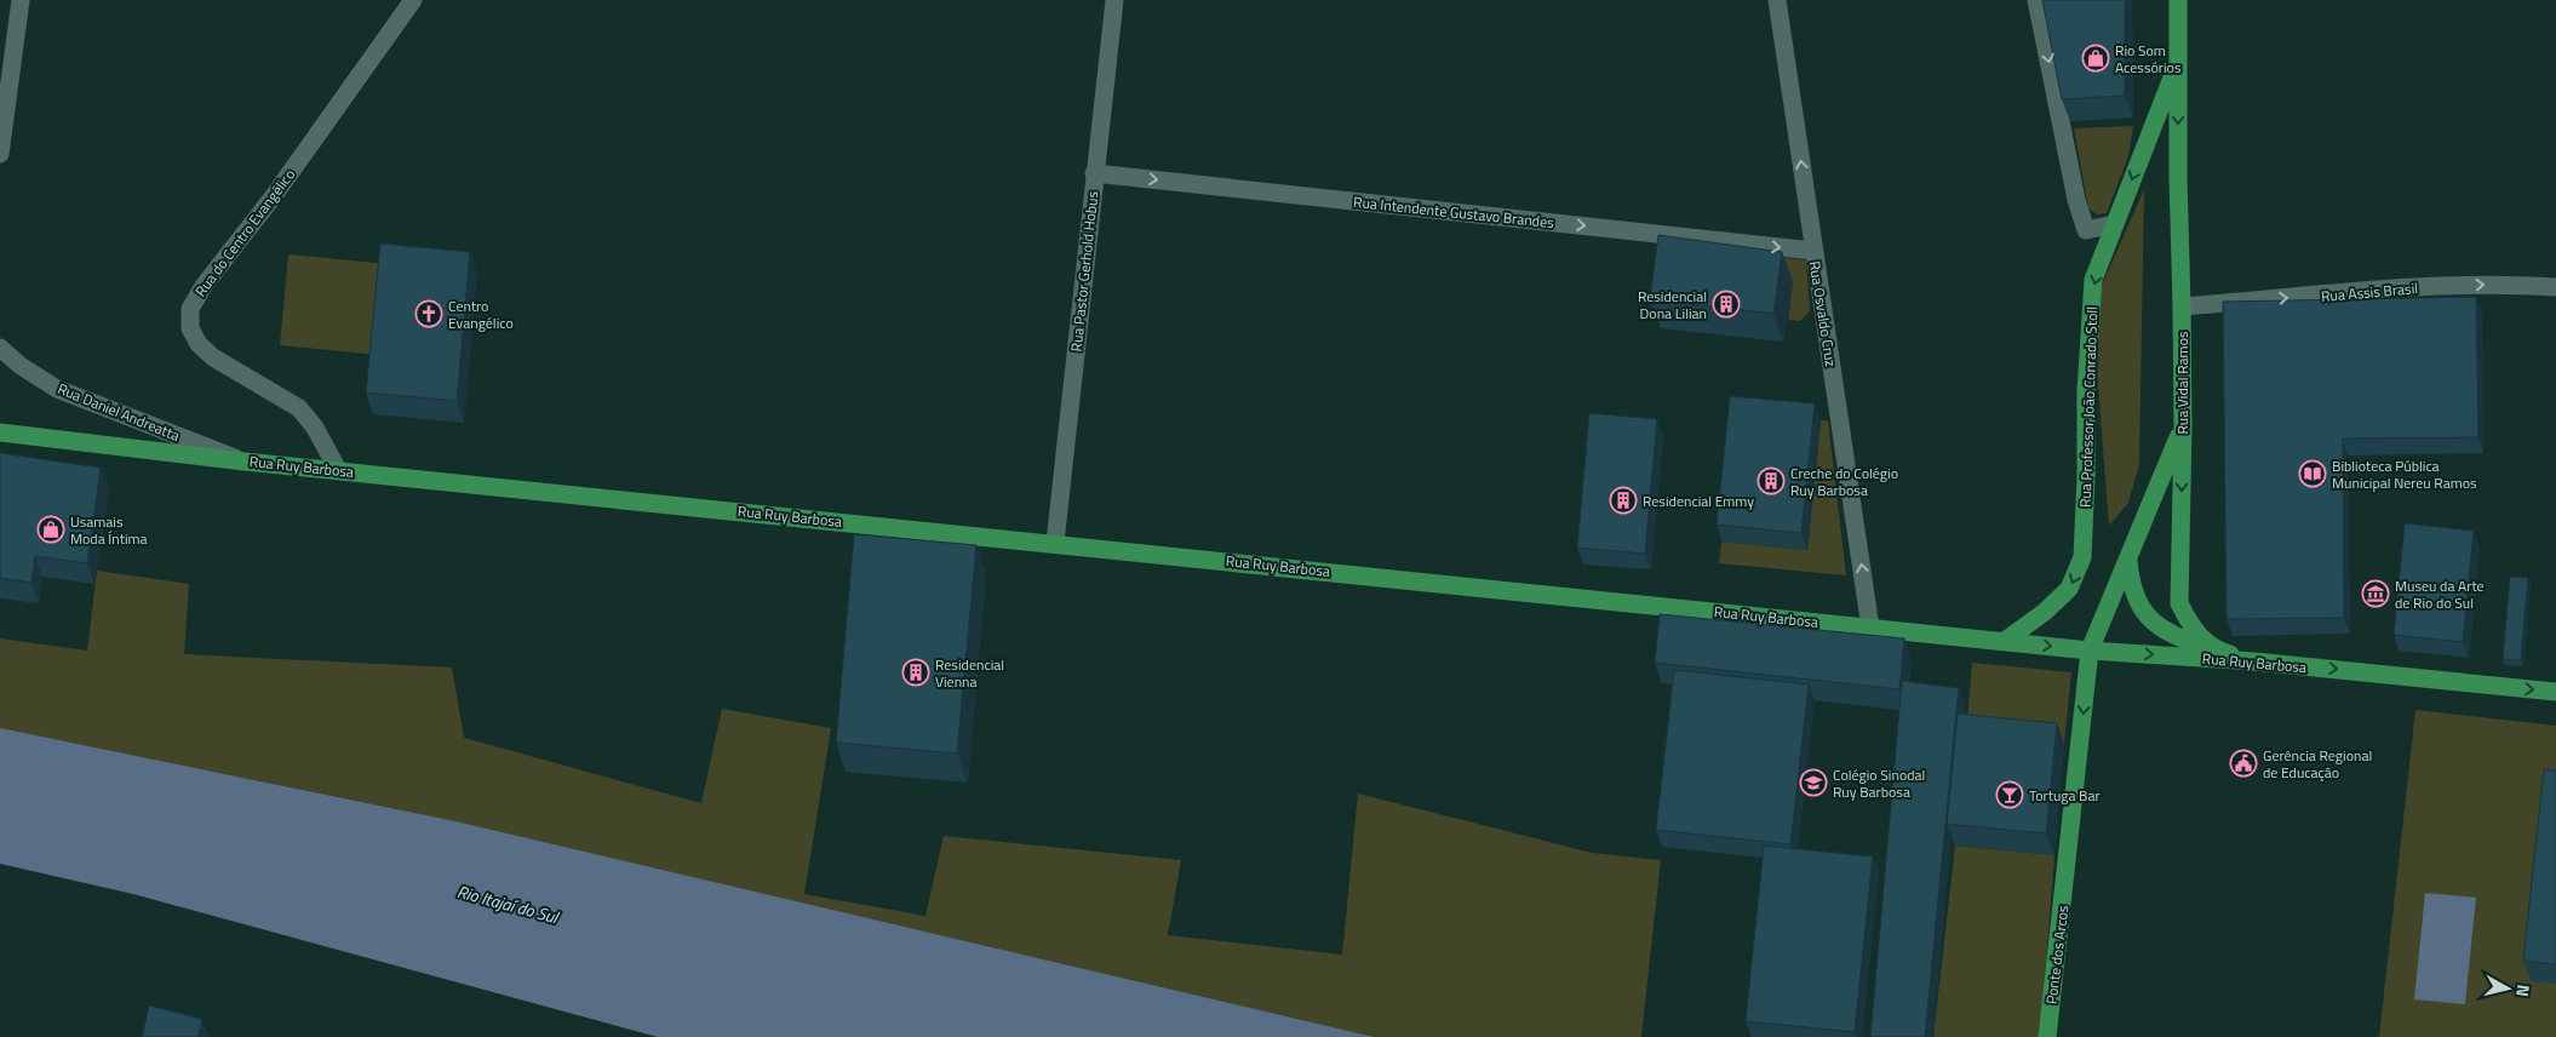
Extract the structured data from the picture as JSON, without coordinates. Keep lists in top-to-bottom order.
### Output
{
  "streets": {
    "main road": [
      "Rua Vidal Ramos",
      "Rua Professor João Conrado Stoll",
      "Rua Ruy Barbosa",
      "Ponte dos Arcos"
    ],
    "street": [
      "Rua Intendente Gustavo Brandes",
      "Rua do Centro Evangélico",
      "Rua Pastor Gerhold Hobus",
      "Rua Assis Brasil",
      "Rua Osvaldo Cruz",
      "Rua Daniel Andreatta"
    ]
  },
  "crossings": [
    ["Rua Intendente Gustavo Brandes", "Rua Pastor Gerhold Hobus"],
    ["Rua Intendente Gustavo Brandes", "Rua Osvaldo Cruz"],
    ["Rua do Centro Evangélico", "Rua Ruy Barbosa"],
    ["Rua Pastor Gerhold Hobus", "Rua Ruy Barbosa"],
    ["Rua Assis Brasil", "Rua Vidal Ramos"],
    ["Rua Osvaldo Cruz", "Rua Ruy Barbosa"],
    ["Rua Vidal Ramos", "Rua Professor João Conrado Stoll"],
    ["Rua Vidal Ramos", "Rua Ruy Barbosa"],
    ["Rua Professor João Conrado Stoll", "Rua Ruy Barbosa"],
    ["Rua Daniel Andreatta", "Rua Ruy Barbosa"],
    ["Rua Ruy Barbosa", "Ponte dos Arcos"]
  ],
  "one_way": [
    "Rua Intendente Gustavo Brandes",
    "Rua Assis Brasil",
    "Rua Osvaldo Cruz",
    "Ponte dos Arcos"
  ],
  "water": ["Rio Itajaí do Sul"],
  "places": {
    "shop": ["Rio Som Acessórios", "Usamais Moda Íntima"],
    "building": [
      "Residencial Dona Lilian",
      "Creche do Colégio Ruy Barbosa",
      "Residencial Emmy",
      "Residencial Vienna"
    ],
    "church": ["Centro Evangélico"],
    "library": ["Biblioteca Pública Municipal Nereu Ramos"],
    "museum": ["Museu da Arte de Rio do Sul"],
    "public building": ["Gerência Regional de Educação"],
    "school or university": ["Colégio Sinodal Ruy Barbosa"],
    "bar": ["Tortuga Bar"]
  },
  "north": "right"
}
